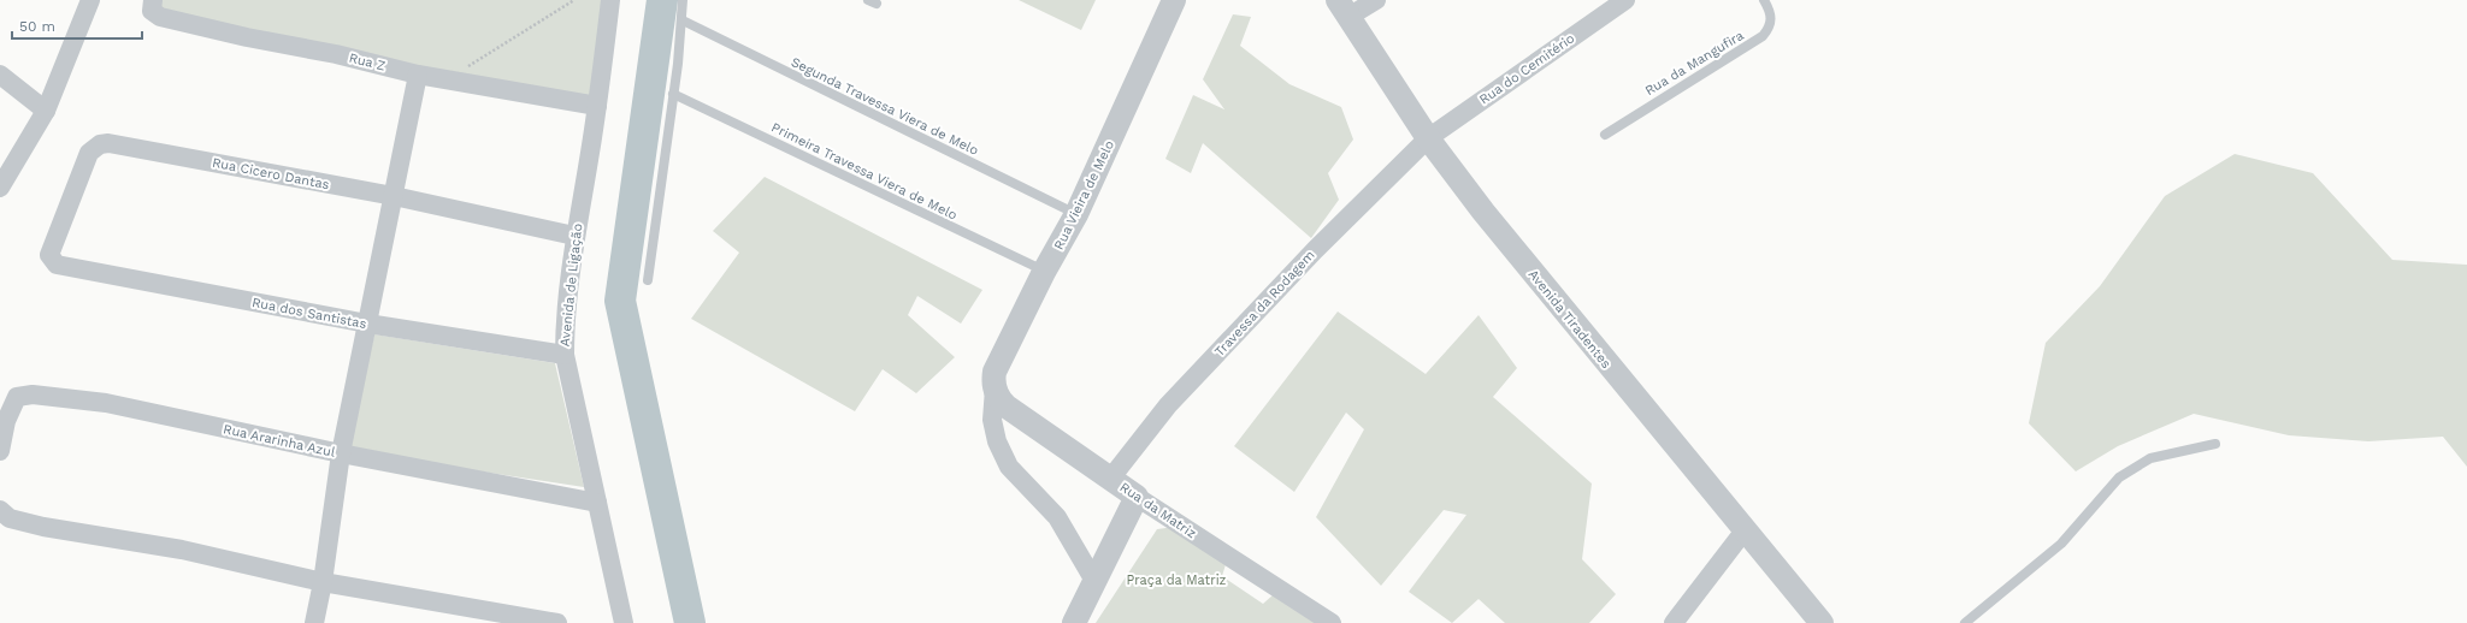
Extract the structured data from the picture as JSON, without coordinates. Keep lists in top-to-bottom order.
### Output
{
  "streets": {
    "street": [
      "Rua Z",
      "Rua do Cemitério",
      "Rua Cicero Dantas",
      "Rua Vieira de Melo",
      "Avenida de Ligação",
      "Travessa da Rodagem",
      "Rua dos Santistas",
      "Avenida Tiradentes",
      "Rua Ararinha Azul",
      "Rua da Matriz"
    ],
    "lane": ["Rua da Mangufira", "Segunda Travessa Viera de Melo", "Primeira Travessa Viera de Melo"]
  },
  "crossings": [
    ["Rua Z", "Avenida de Ligação"],
    ["Rua do Cemitério", "Travessa da Rodagem"],
    ["Rua do Cemitério", "Avenida Tiradentes"],
    ["Segunda Travessa Viera de Melo", "Rua Vieira de Melo"],
    ["Primeira Travessa Viera de Melo", "Rua Vieira de Melo"],
    ["Rua Cicero Dantas", "Avenida de Ligação"],
    ["Rua Cicero Dantas", "Rua dos Santistas"],
    ["Rua Vieira de Melo", "Rua da Matriz"],
    ["Avenida de Ligação", "Rua dos Santistas"],
    ["Avenida de Ligação", "Rua Ararinha Azul"],
    ["Travessa da Rodagem", "Avenida Tiradentes"],
    ["Travessa da Rodagem", "Rua da Matriz"]
  ],
  "parks": ["Praça da Matriz"],
  "scale_bar": "50 m"
}
